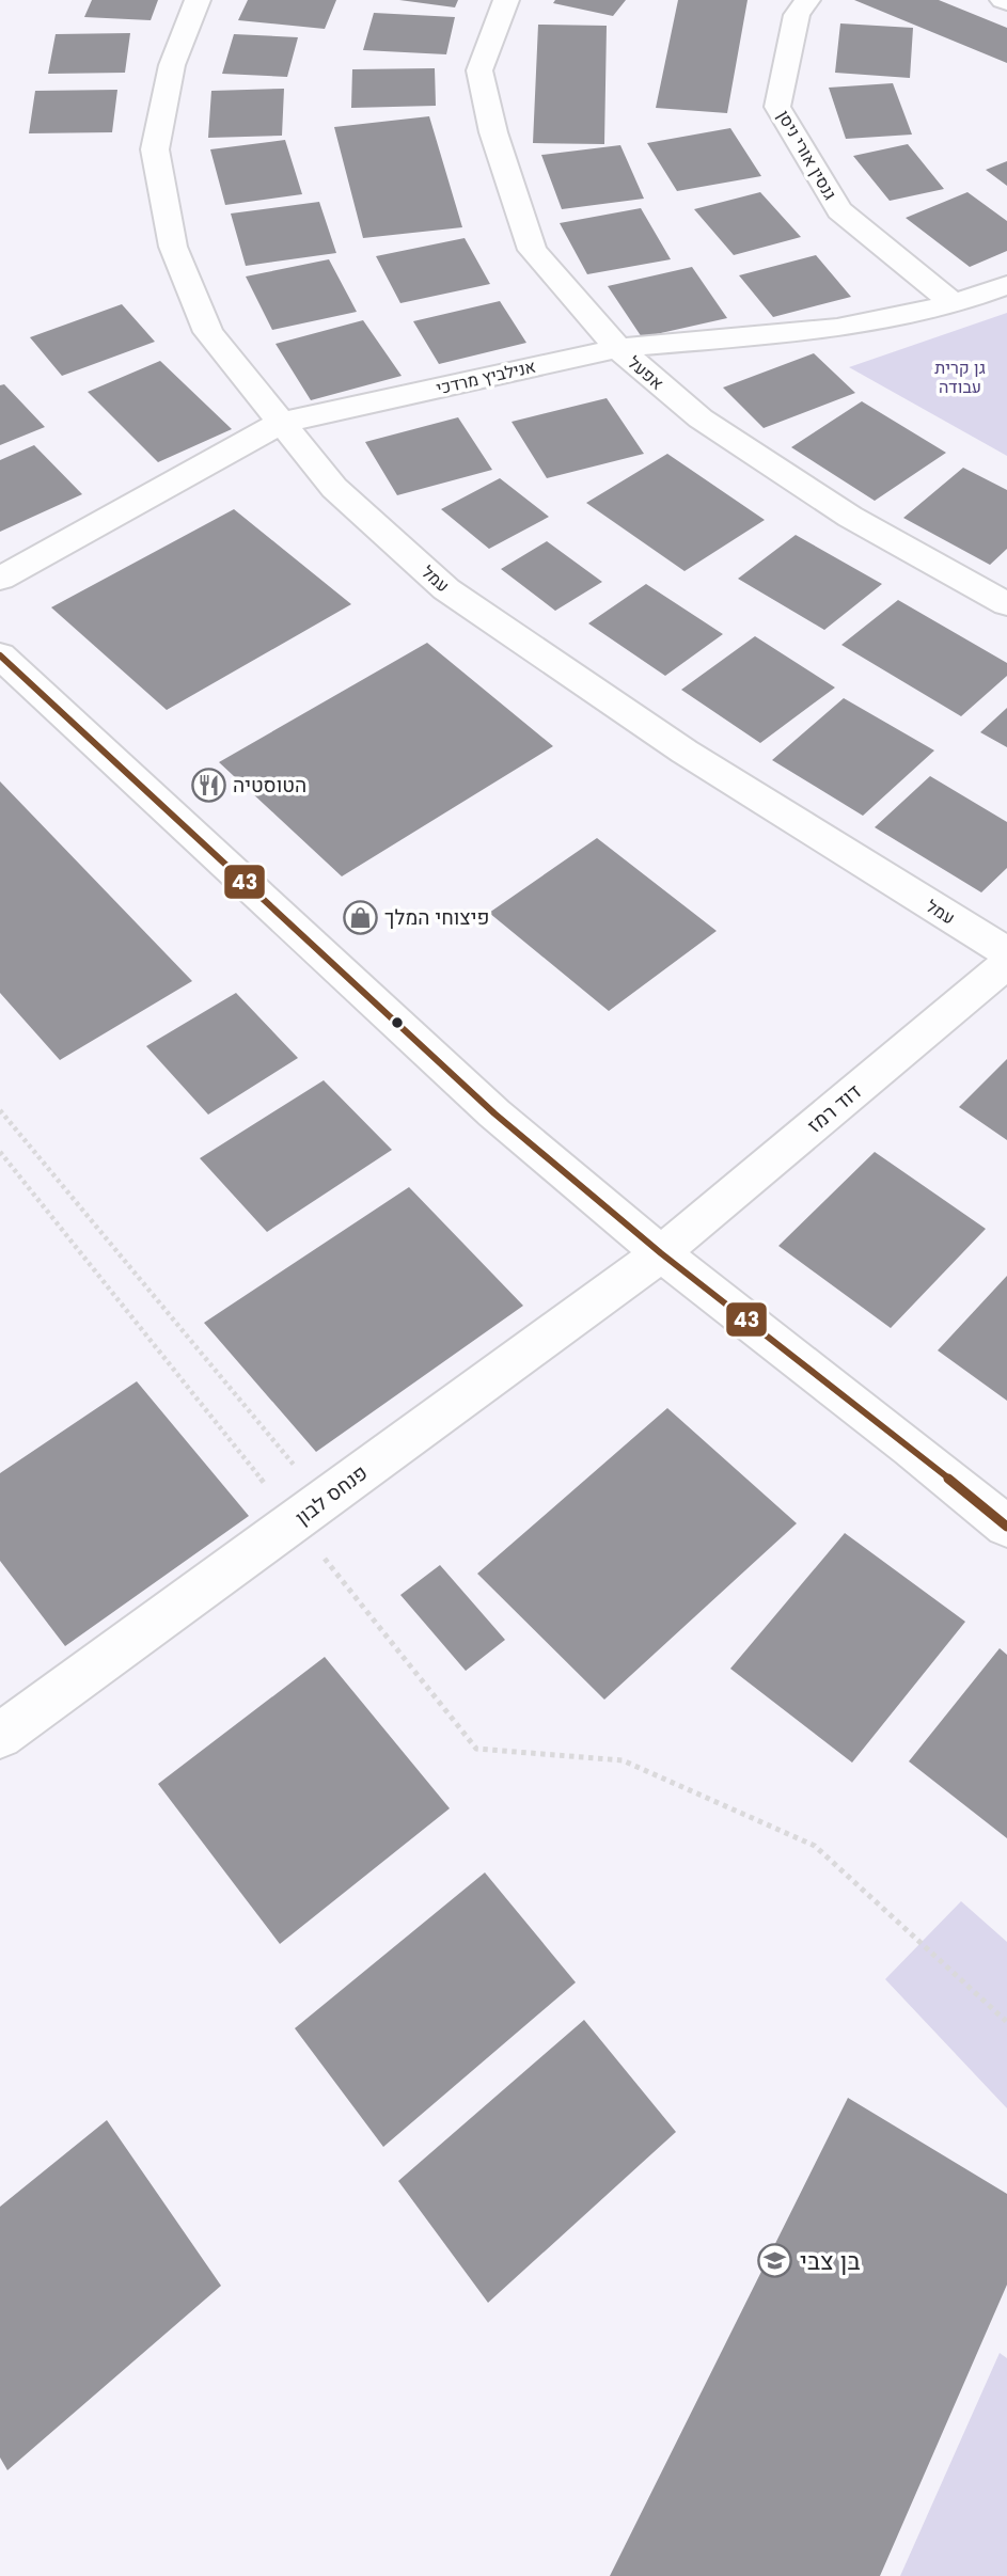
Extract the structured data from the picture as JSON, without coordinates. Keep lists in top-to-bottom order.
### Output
{
  "streets": {
    "street": [
      "גנסין אורי ניסן",
      "אפעל",
      "אנילביץ מרדכי",
      "עמל",
      "דוד רמז",
      "פנחס לבון"
    ]
  },
  "crossings": [
    ["גנסין אורי ניסן", "אנילביץ מרדכי"],
    ["אפעל", "אנילביץ מרדכי"],
    ["אנילביץ מרדכי", "עמל"],
    ["דוד רמז", "פנחס לבון"]
  ],
  "parks": ["גן קרית עבודה"],
  "places": {
    "restaurant": ["הטוסטיה"],
    "shop": ["פיצוחי המלך"],
    "school or university": ["בן צבי"]
  },
  "lines": ["transit line 43"]
}
